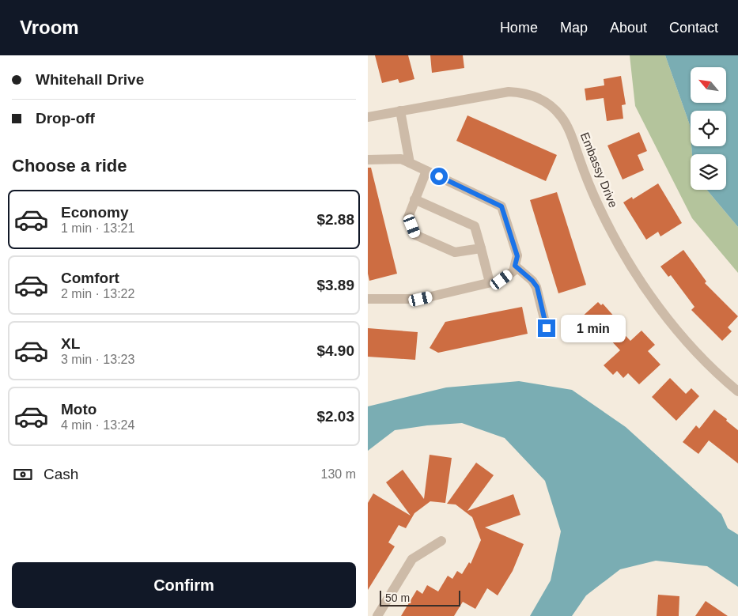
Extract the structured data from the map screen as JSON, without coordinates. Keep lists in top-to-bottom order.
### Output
{
  "streets": {
    "street": ["Embassy Drive"]
  },
  "scale_bar": "50 m",
  "north": "top left",
  "page": {
    "header": "Vroom",
    "nav": [
      "Home",
      "Map",
      "About",
      "Contact"
    ],
    "banner": ["Whitehall Drive", "Drop-off"],
    "heading": "Choose a ride",
    "list": [
      {
        "name": "Economy",
        "note": "1 min · 13:21",
        "value": "$2.88"
      },
      {
        "name": "Comfort",
        "note": "2 min · 13:22",
        "value": "$3.89"
      },
      {
        "name": "XL",
        "note": "3 min · 13:23",
        "value": "$4.90"
      },
      {
        "name": "Moto",
        "note": "4 min · 13:24",
        "value": "$2.03"
      }
    ],
    "bubble": "1 min",
    "pay": ["Cash", "130 m"],
    "buttons": "Confirm",
    "scale": "50 m"
  }
}
